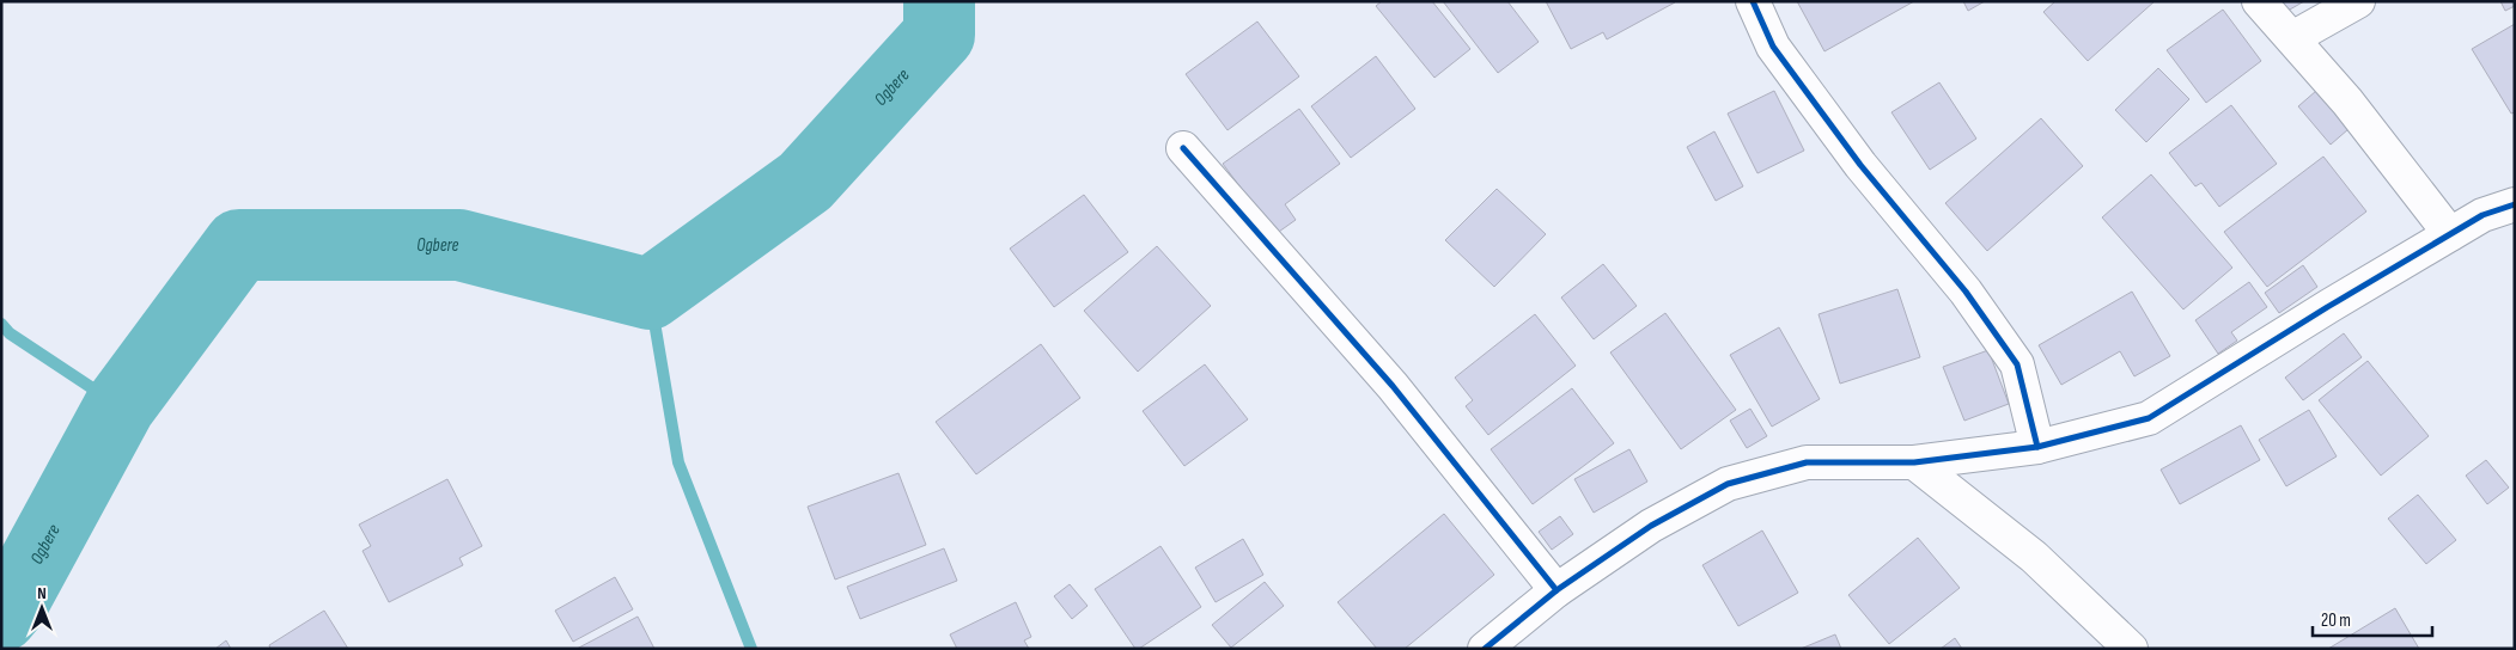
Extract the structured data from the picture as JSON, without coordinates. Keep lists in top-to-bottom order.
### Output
{
  "water": ["Ogbere"],
  "scale_bar": "20 m",
  "north": "top"
}
